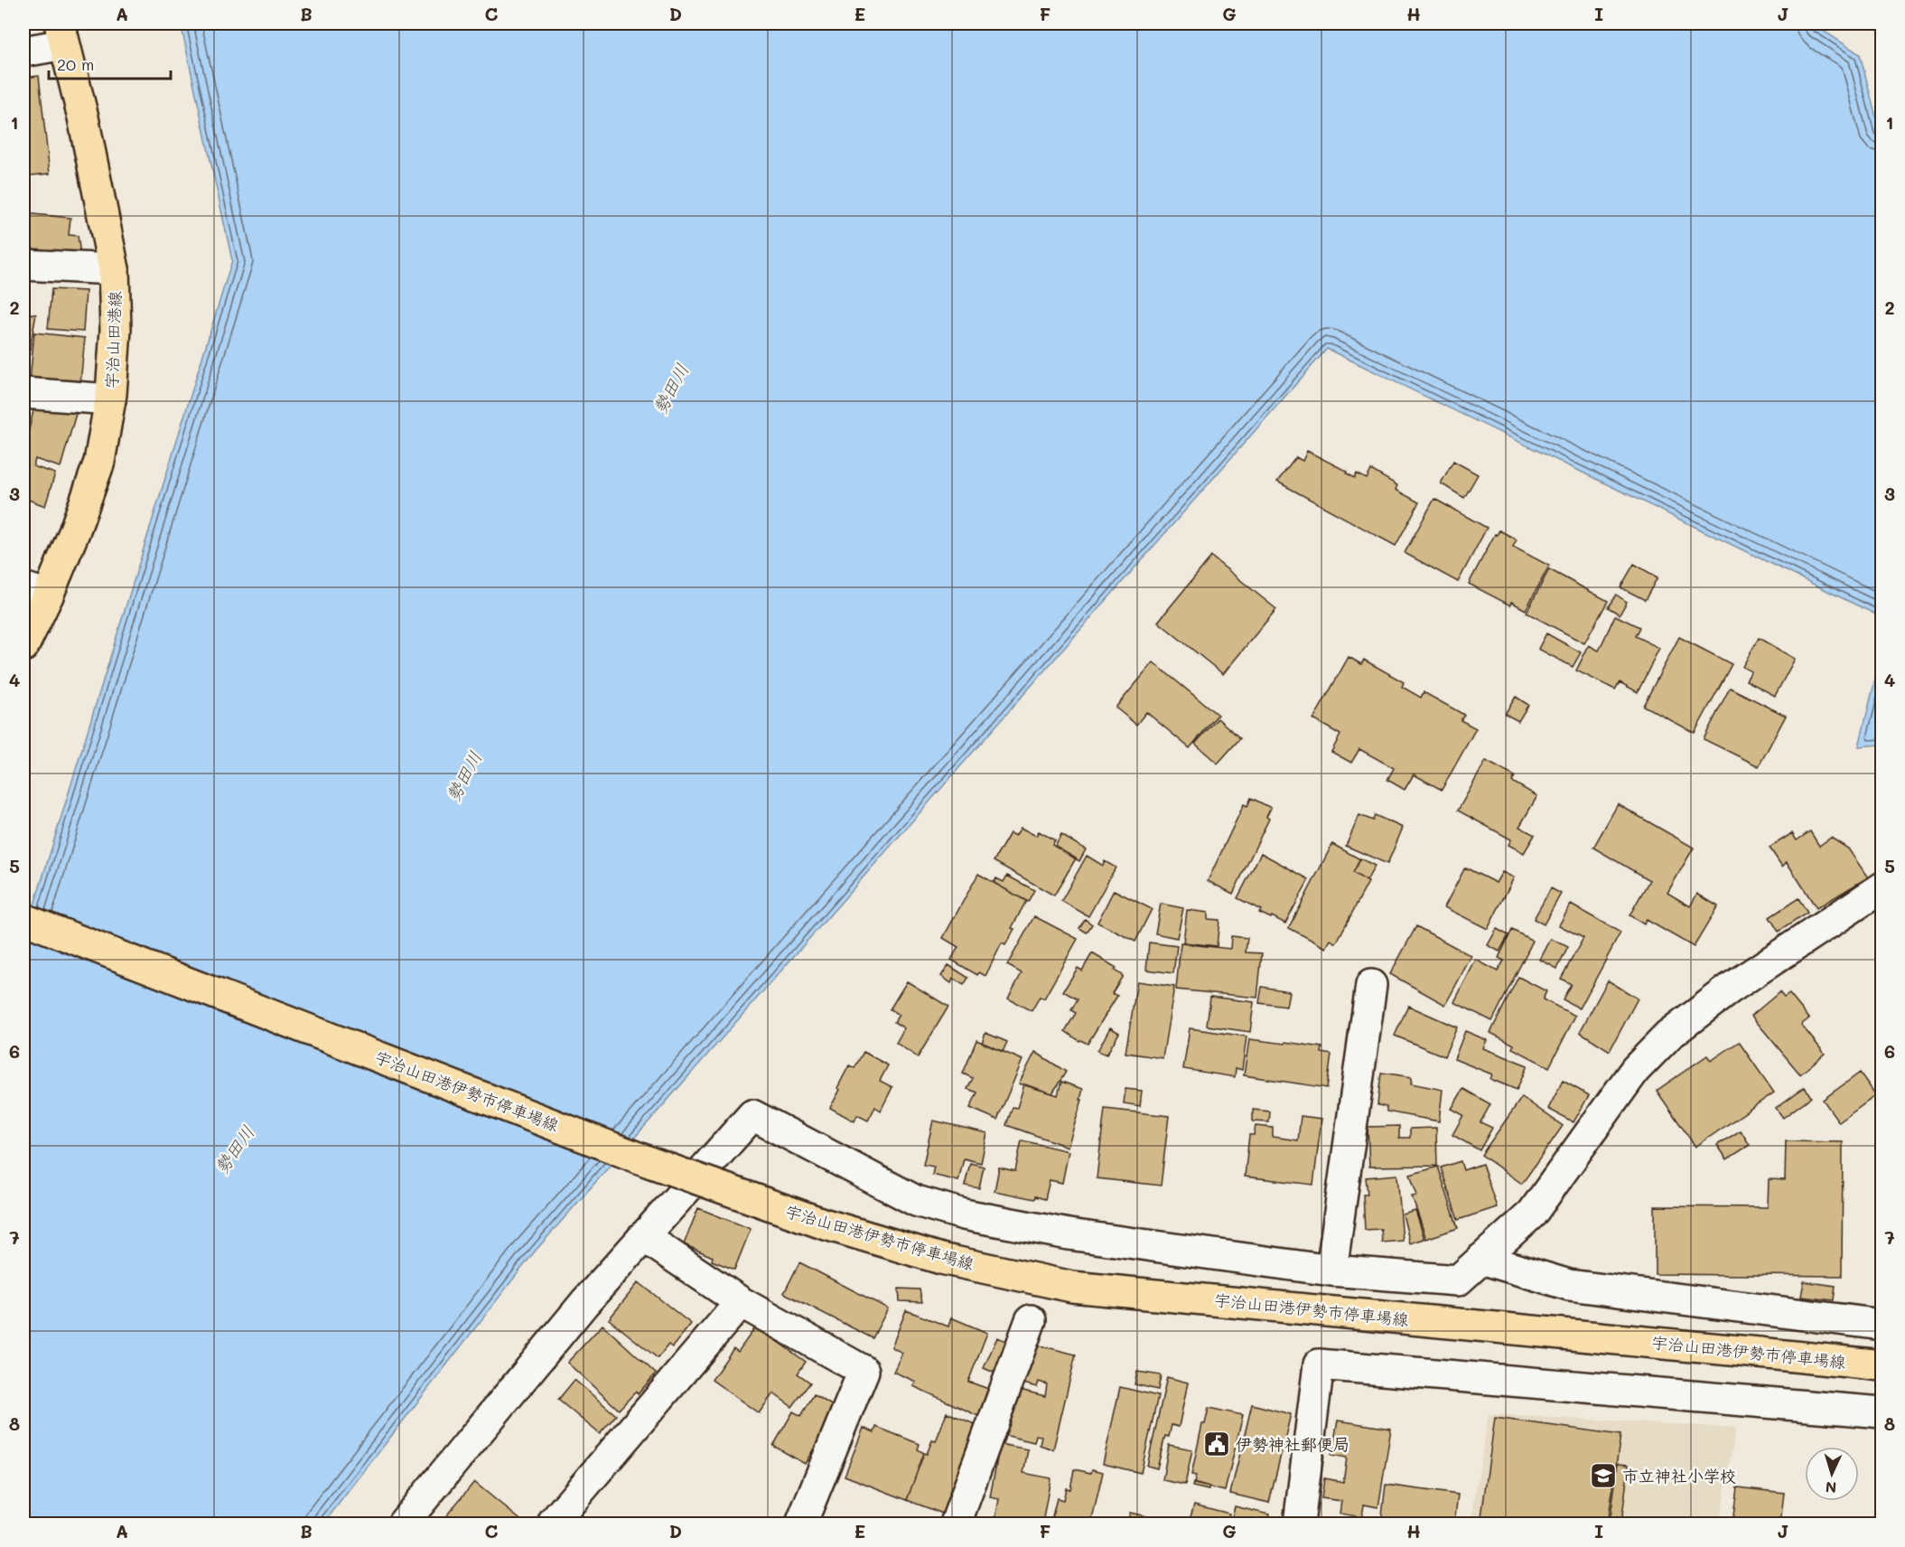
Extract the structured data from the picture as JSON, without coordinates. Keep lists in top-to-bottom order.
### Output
{
  "streets": {
    "main road": ["宇治山田港線", "宇治山田港伊勢市停車場線"]
  },
  "water": ["勢田川"],
  "places": {
    "public building": ["伊勢神社郵便局"],
    "school or university": ["市立神社小学校"]
  },
  "scale_bar": "20 m",
  "north": "bottom",
  "grid": {
    "columns": [
      "A",
      "B",
      "C",
      "D",
      "E",
      "F",
      "G",
      "H",
      "I",
      "J"
    ],
    "rows": [
      "1",
      "2",
      "3",
      "4",
      "5",
      "6",
      "7",
      "8"
    ]
  }
}
